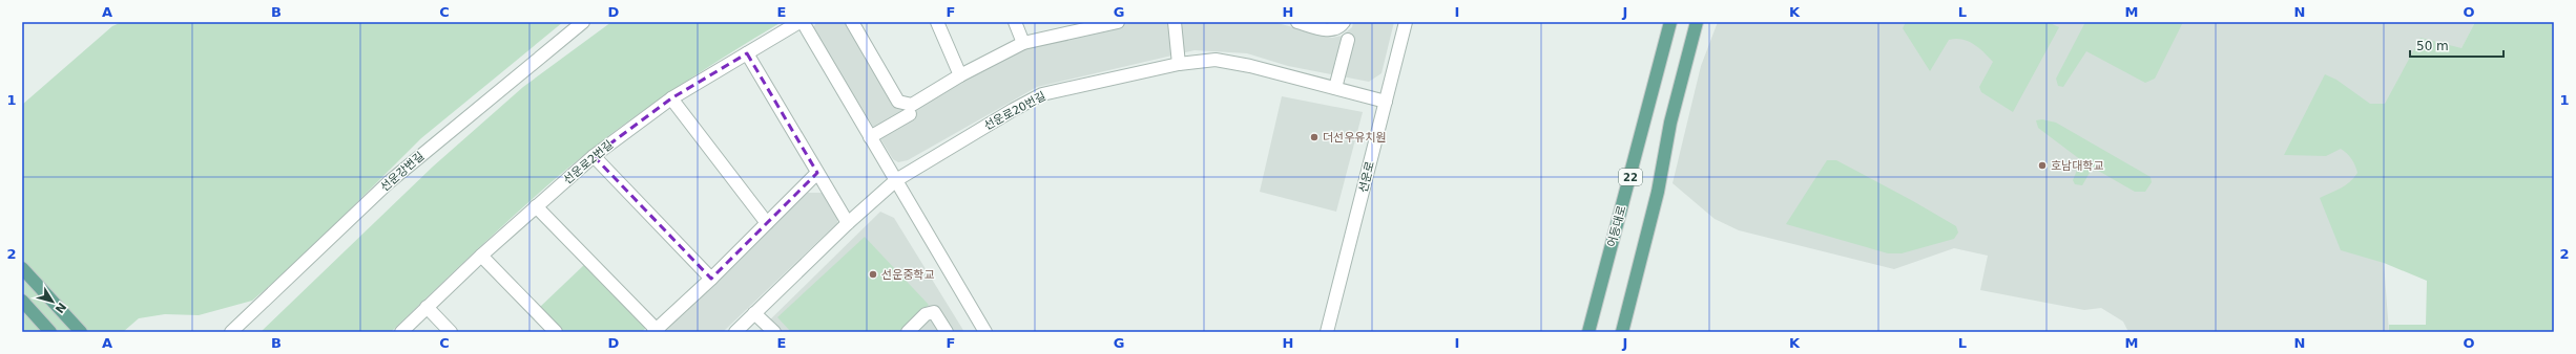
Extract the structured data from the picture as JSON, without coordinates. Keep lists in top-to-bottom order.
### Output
{
  "streets": {
    "main road": ["22", "어등대로"],
    "street": [
      "선운로20번길",
      "선운로2번길",
      "선운강변길",
      "선운로"
    ]
  },
  "crossings": [
    ["선운로20번길", "선운로"]
  ],
  "places": ["더선우유치원", "호남대학교", "선운중학교"],
  "scale_bar": "50 m",
  "north": "bottom right",
  "grid": {
    "columns": [
      "A",
      "B",
      "C",
      "D",
      "E",
      "F",
      "G",
      "H",
      "I",
      "J",
      "K",
      "L",
      "M",
      "N",
      "O"
    ],
    "rows": ["1", "2"]
  }
}
